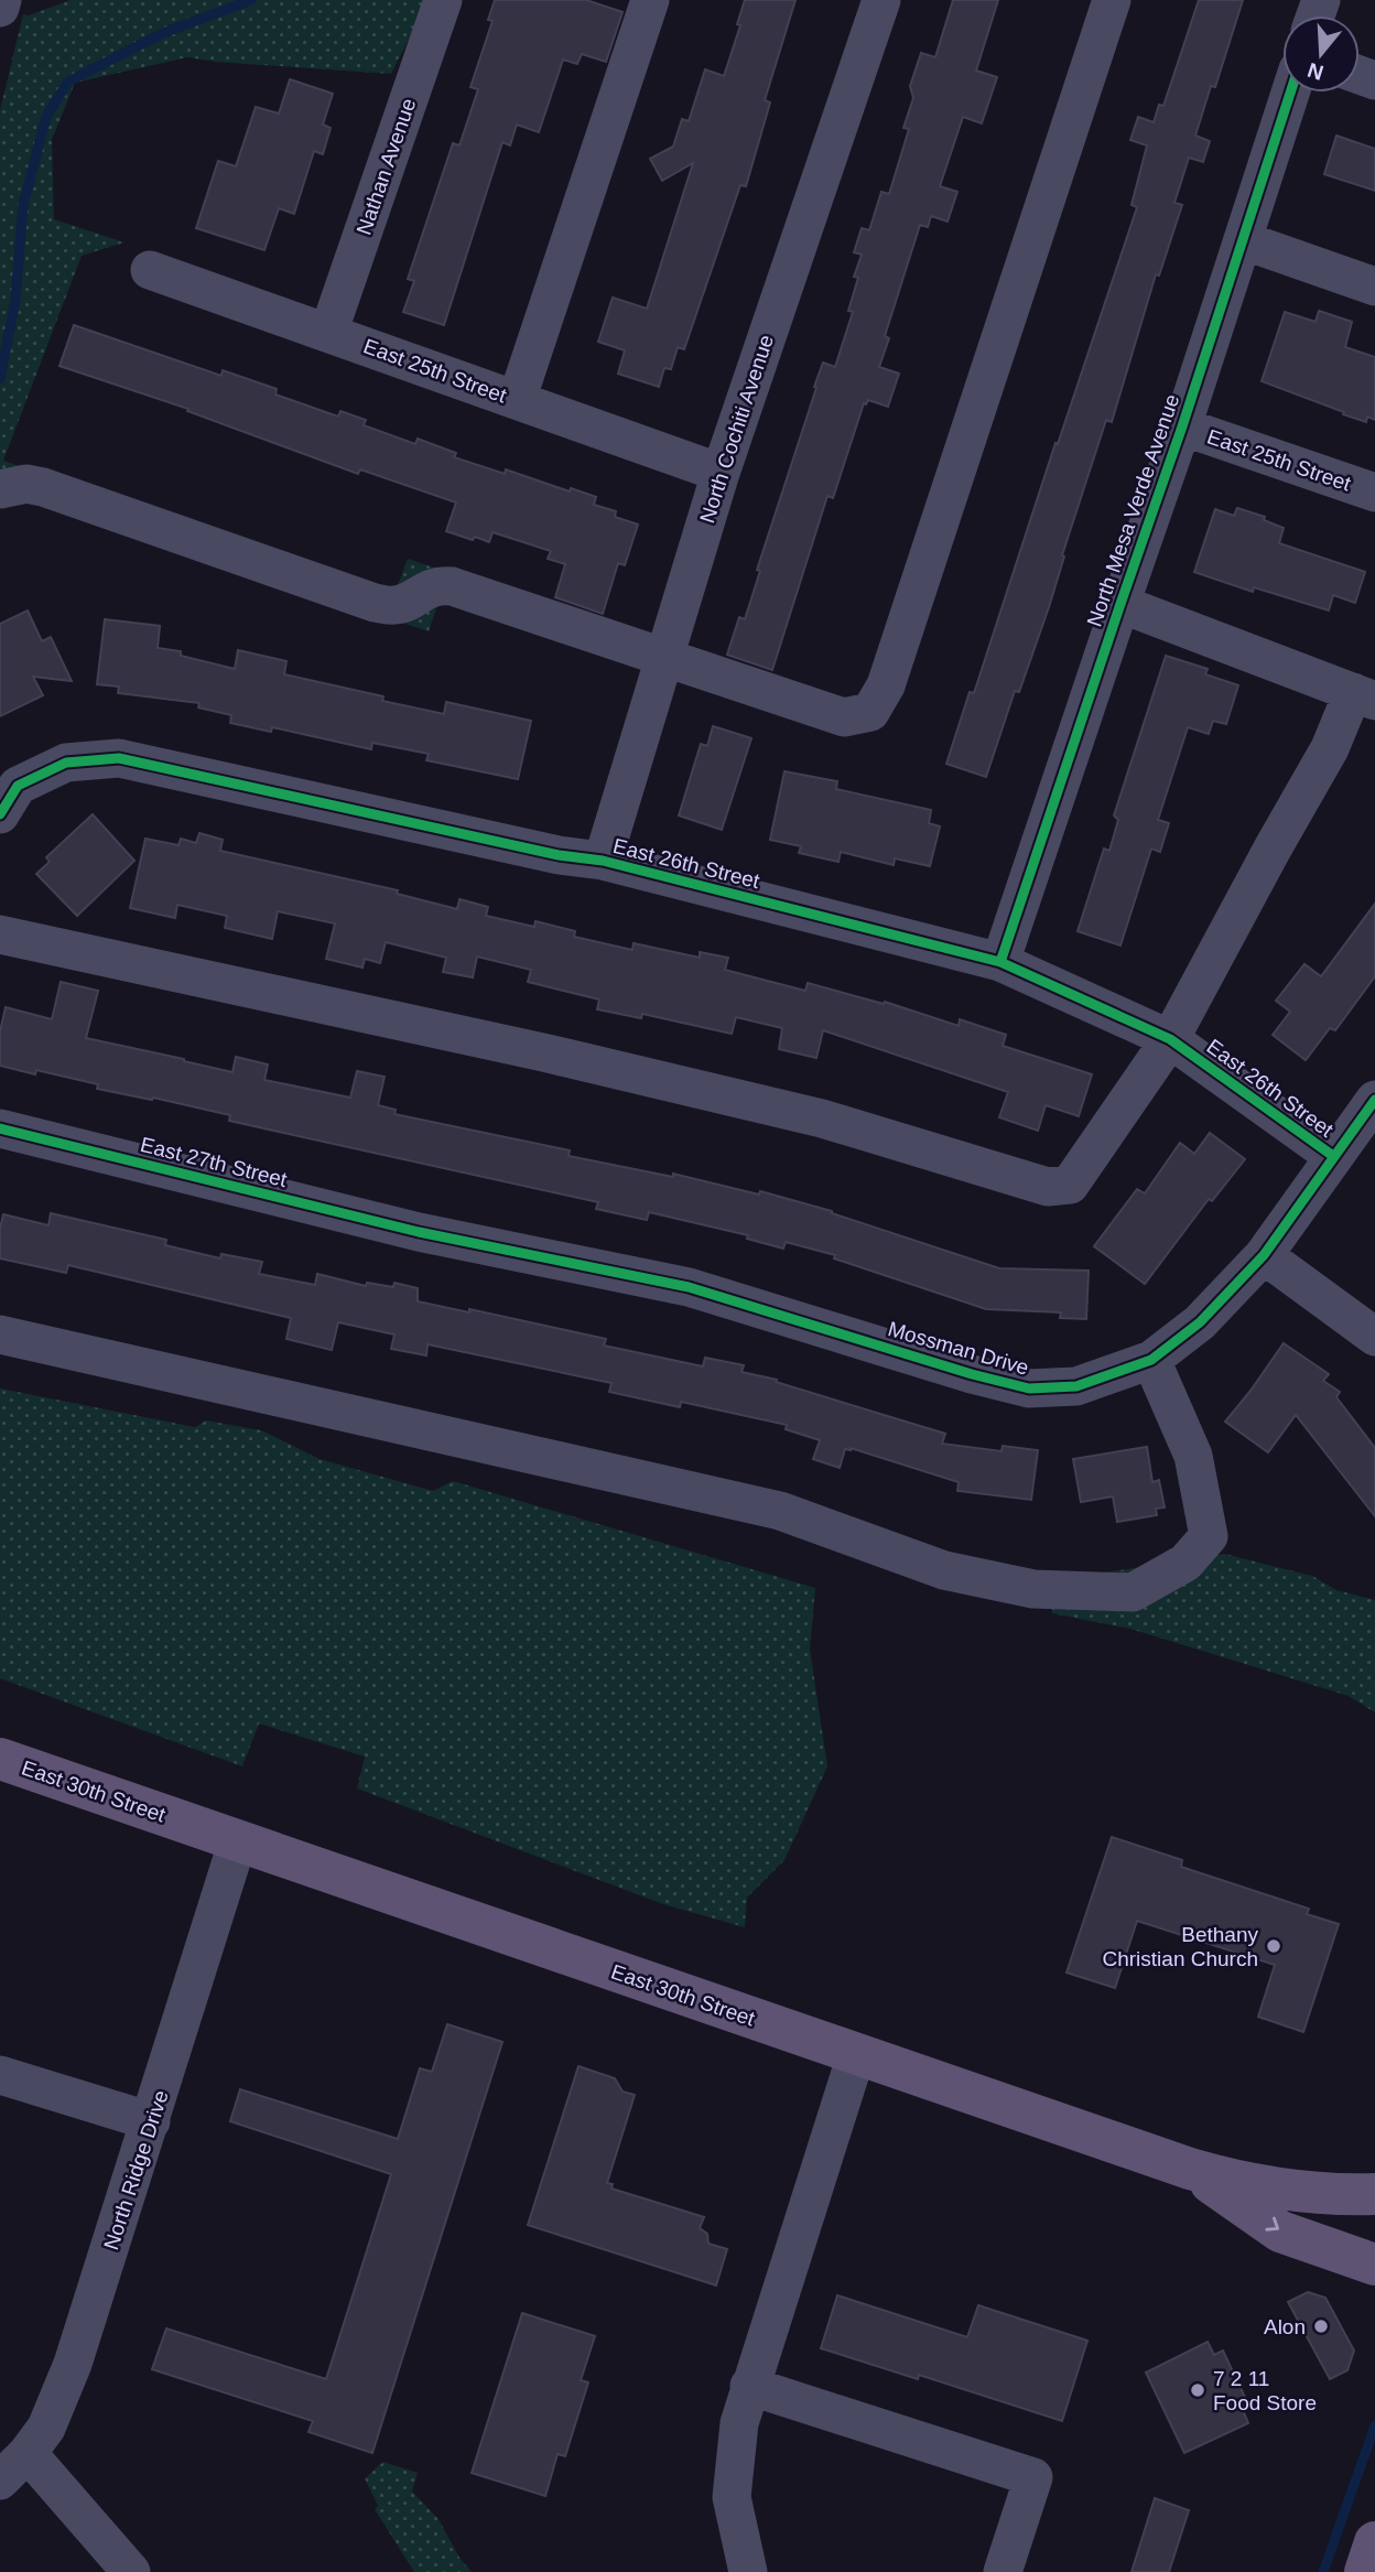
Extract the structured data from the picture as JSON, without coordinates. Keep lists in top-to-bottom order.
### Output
{
  "streets": {
    "main road": ["East 30th Street"],
    "street": [
      "Nathan Avenue",
      "East 25th Street",
      "North Cochiti Avenue",
      "North Mesa Verde Avenue",
      "East 26th Street",
      "East 27th Street",
      "Mossman Drive",
      "North Ridge Drive"
    ]
  },
  "crossings": [
    ["Nathan Avenue", "East 25th Street"],
    ["East 25th Street", "North Cochiti Avenue"],
    ["East 25th Street", "North Mesa Verde Avenue"],
    ["North Cochiti Avenue", "East 26th Street"],
    ["North Mesa Verde Avenue", "East 26th Street"],
    ["East 26th Street", "Mossman Drive"],
    ["East 27th Street", "Mossman Drive"],
    ["East 30th Street", "North Ridge Drive"]
  ],
  "places": ["Bethany Christian Church", "Alon", "7 2 11 Food Store"],
  "north": "bottom"
}
